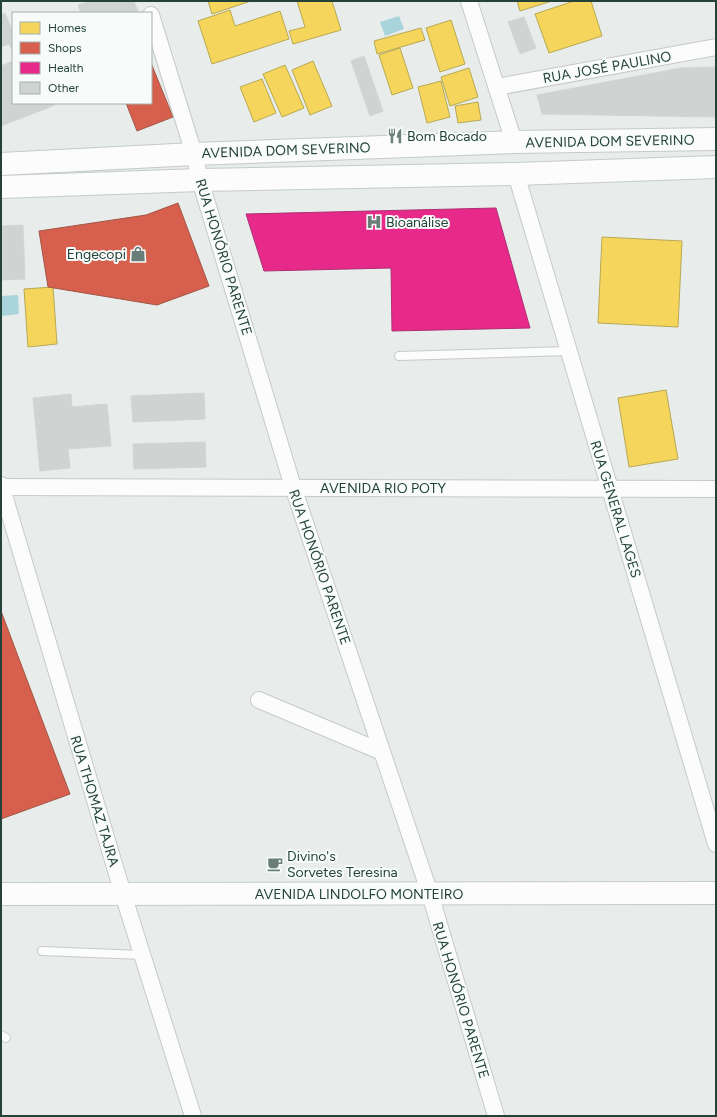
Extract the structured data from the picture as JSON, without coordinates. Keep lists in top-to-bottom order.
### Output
{
  "streets": {
    "main road": ["AVENIDA DOM SEVERINO", "AVENIDA LINDOLFO MONTEIRO"],
    "street": [
      "RUA JOSÉ PAULINO",
      "RUA HONÓRIO PARENTE",
      "AVENIDA RIO POTY",
      "RUA GENERAL LAGES",
      "RUA THOMAZ TAJRA"
    ]
  },
  "crossings": [
    ["AVENIDA DOM SEVERINO", "RUA HONÓRIO PARENTE"],
    ["AVENIDA DOM SEVERINO", "RUA GENERAL LAGES"],
    ["RUA HONÓRIO PARENTE", "AVENIDA RIO POTY"],
    ["RUA HONÓRIO PARENTE", "AVENIDA LINDOLFO MONTEIRO"],
    ["AVENIDA RIO POTY", "RUA GENERAL LAGES"],
    ["AVENIDA RIO POTY", "RUA THOMAZ TAJRA"],
    ["RUA THOMAZ TAJRA", "AVENIDA LINDOLFO MONTEIRO"]
  ],
  "places": {
    "restaurant": ["Bom Bocado"],
    "hospital": ["Bioanálise"],
    "shop": ["Engecopi"],
    "cafe": ["Divino's Sorvetes Teresina"]
  },
  "legend": [
    "Homes",
    "Shops",
    "Health",
    "Other"
  ]
}
